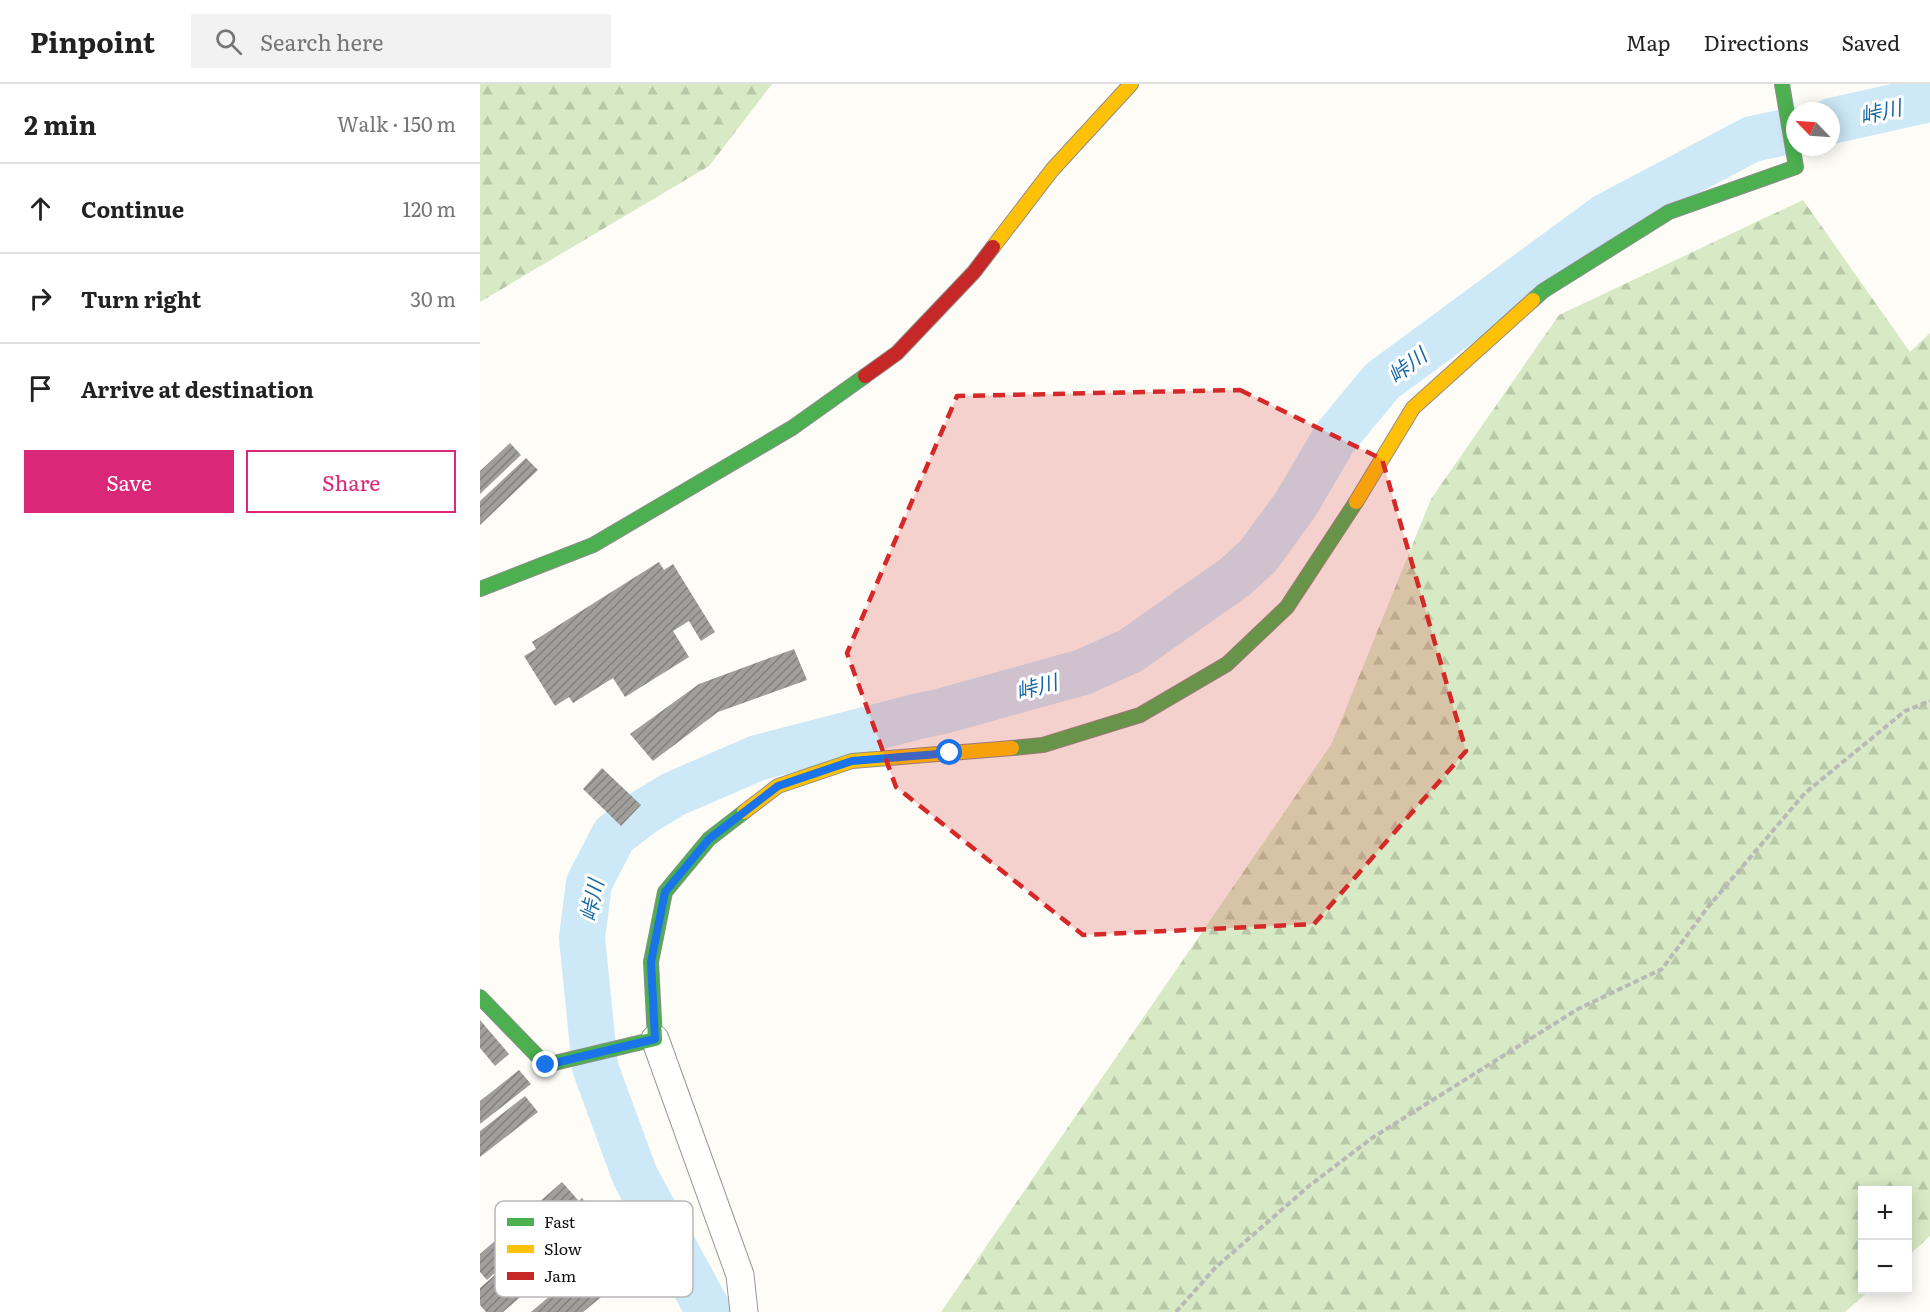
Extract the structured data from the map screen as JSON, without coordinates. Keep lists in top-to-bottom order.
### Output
{
  "water": ["峠川"],
  "legend": ["Fast", "Slow", "Jam"],
  "north": "top left",
  "page": {
    "header": "Pinpoint",
    "search": "Search here",
    "nav": ["Map", "Directions", "Saved"],
    "heading": ["2 min", "Walk · 150 m"],
    "list": [
      ["Continue", "120 m"],
      ["Turn right", "30 m"],
      "Arrive at destination"
    ],
    "buttons": ["Save", "Share"],
    "map_buttons": ["+", "−"]
  }
}
